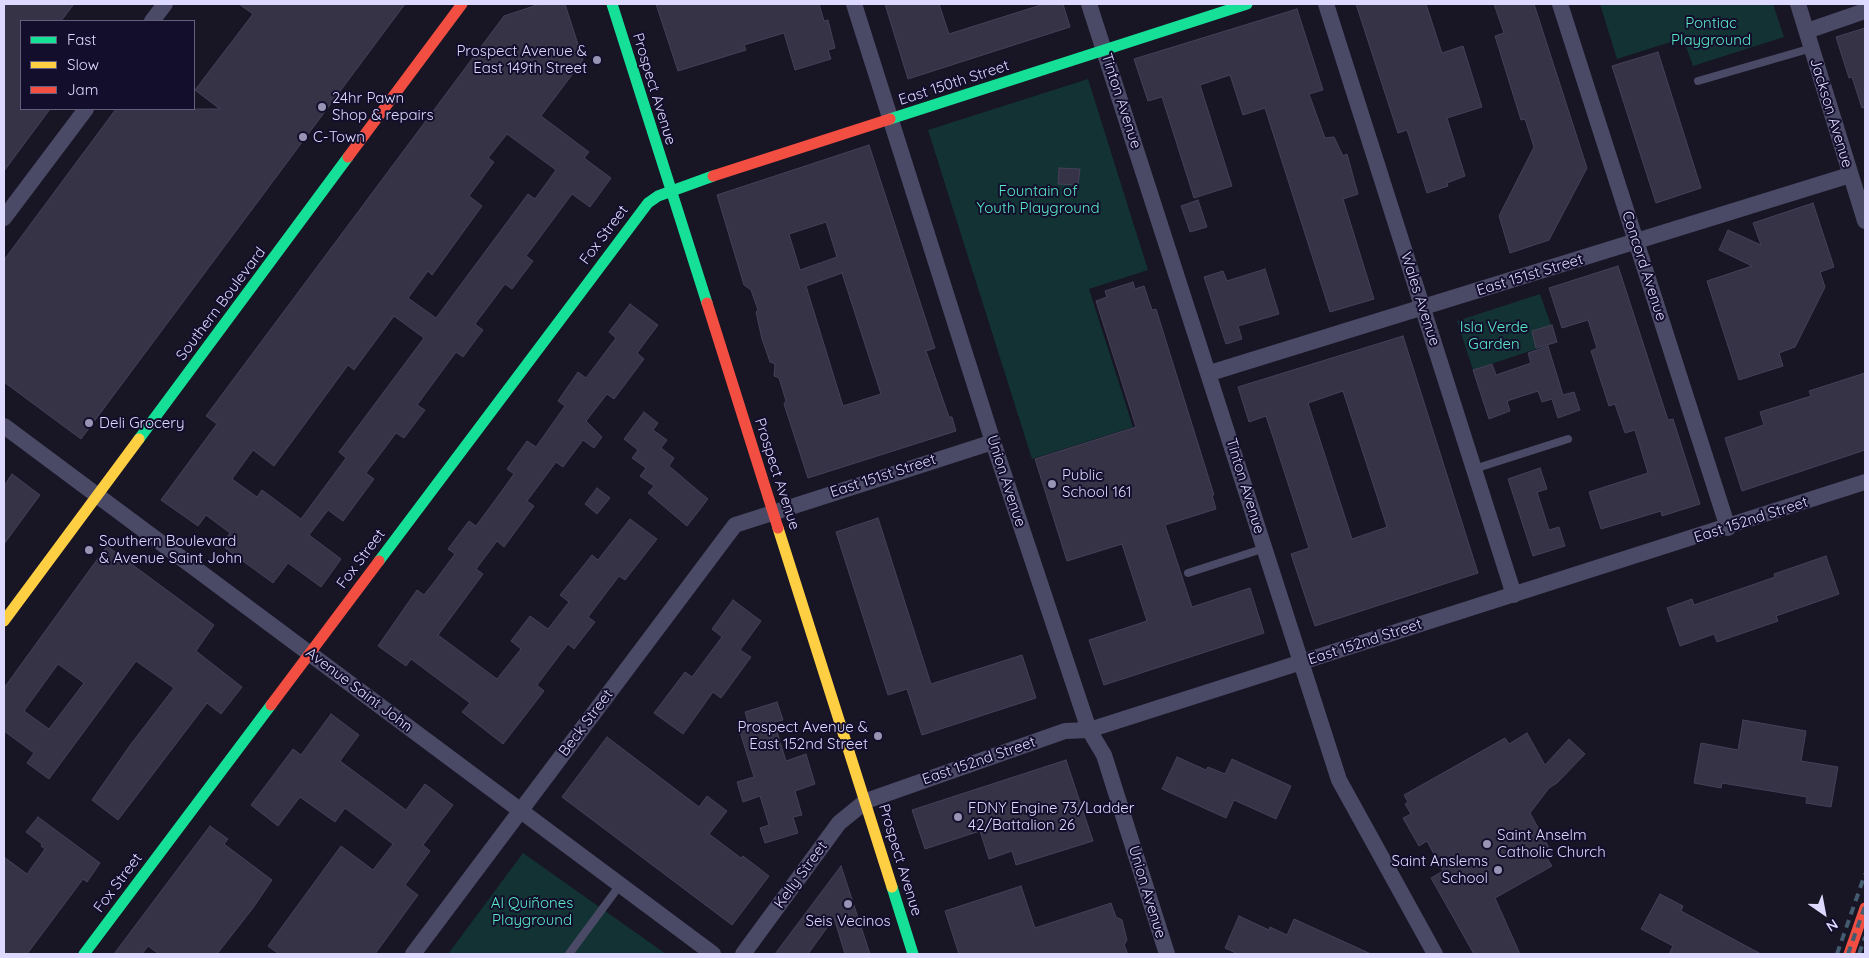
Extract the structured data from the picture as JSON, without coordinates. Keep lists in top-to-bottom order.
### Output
{
  "streets": {
    "street": [
      "East 150th Street",
      "Prospect Avenue",
      "Tinton Avenue",
      "Jackson Avenue",
      "Fox Street",
      "Concord Avenue",
      "East 151st Street",
      "Wales Avenue",
      "Southern Boulevard",
      "Union Avenue",
      "East 152nd Street",
      "Avenue Saint John",
      "Beck Street",
      "Kelly Street"
    ]
  },
  "crossings": [
    ["East 150th Street", "Prospect Avenue"],
    ["East 150th Street", "Tinton Avenue"],
    ["East 150th Street", "Fox Street"],
    ["East 150th Street", "Union Avenue"],
    ["Prospect Avenue", "Fox Street"],
    ["Prospect Avenue", "East 151st Street"],
    ["Prospect Avenue", "East 152nd Street"],
    ["Prospect Avenue", "Beck Street"],
    ["Prospect Avenue", "Kelly Street"],
    ["Tinton Avenue", "East 151st Street"],
    ["Tinton Avenue", "East 152nd Street"],
    ["Jackson Avenue", "East 151st Street"],
    ["Fox Street", "Avenue Saint John"],
    ["Concord Avenue", "East 151st Street"],
    ["Concord Avenue", "East 152nd Street"],
    ["East 151st Street", "Wales Avenue"],
    ["East 151st Street", "Union Avenue"],
    ["East 151st Street", "Beck Street"],
    ["Wales Avenue", "East 152nd Street"],
    ["Southern Boulevard", "Avenue Saint John"],
    ["Union Avenue", "East 152nd Street"],
    ["East 152nd Street", "Kelly Street"],
    ["Avenue Saint John", "Beck Street"]
  ],
  "parks": [
    "Pontiac Playground",
    "Fountain of Youth Playground",
    "Isla Verde Garden",
    "Al Quiñones Playground"
  ],
  "places": [
    "Prospect Avenue & East 149th Street",
    "24hr Pawn Shop & repairs",
    "C-Town",
    "Deli Grocery",
    "Public School 161",
    "Southern Boulevard & Avenue Saint John",
    "Prospect Avenue & East 152nd Street",
    "FDNY Engine 73/Ladder 42/Battalion 26",
    "Saint Anselm Catholic Church",
    "Saint Anslems School",
    "Seis Vecinos"
  ],
  "legend": ["Fast", "Slow", "Jam"],
  "north": "bottom right"
}
